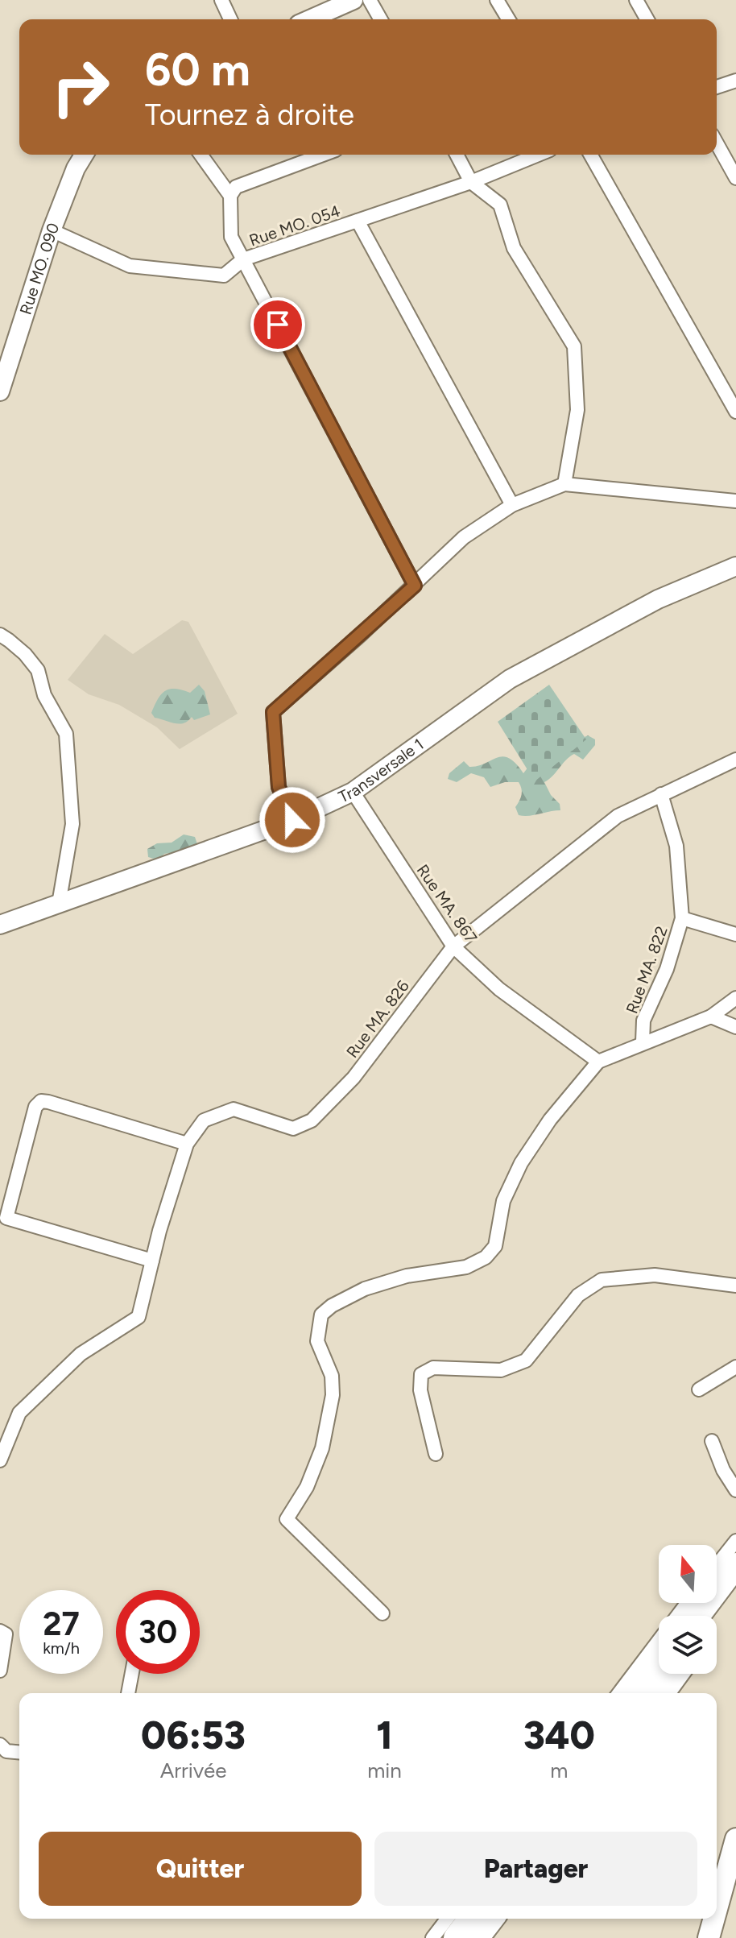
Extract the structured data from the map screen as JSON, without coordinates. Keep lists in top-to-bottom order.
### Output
{
  "streets": {
    "main road": ["Rue MO. 090", "Transversale 1"],
    "street": [
      "Rue MO. 054",
      "Rue MA. 867",
      "Rue MA. 822",
      "Rue MA. 826"
    ]
  },
  "crossings": [
    ["Rue MO. 054", "Rue MO. 090"],
    ["Transversale 1", "Rue MA. 867"],
    ["Rue MA. 867", "Rue MA. 826"],
    ["Rue MA. 822", "Rue MA. 826"]
  ],
  "north": "top",
  "page": {
    "turn": ["60 m", "Tournez à droite"],
    "speed": "27 km/h",
    "limit": "30",
    "eta": [
      "06:53",
      "Arrivée",
      "1",
      "min",
      "340",
      "m"
    ],
    "buttons": ["Quitter", "Partager"]
  }
}
